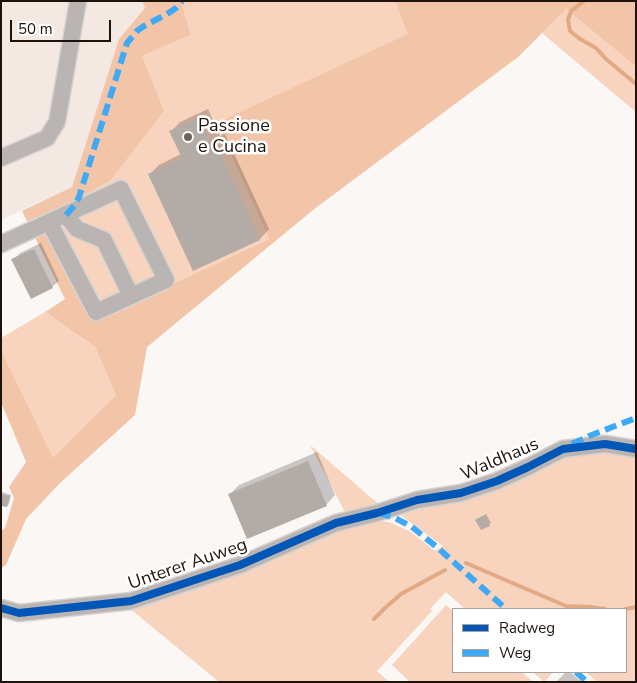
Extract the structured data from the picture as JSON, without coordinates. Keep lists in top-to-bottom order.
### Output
{
  "streets": {
    "street": ["Waldhaus", "Unterer Auweg"]
  },
  "crossings": [
    ["Waldhaus", "Unterer Auweg"]
  ],
  "places": ["Passione e Cucina"],
  "legend": ["Radweg", "Weg"],
  "scale_bar": "50 m"
}
